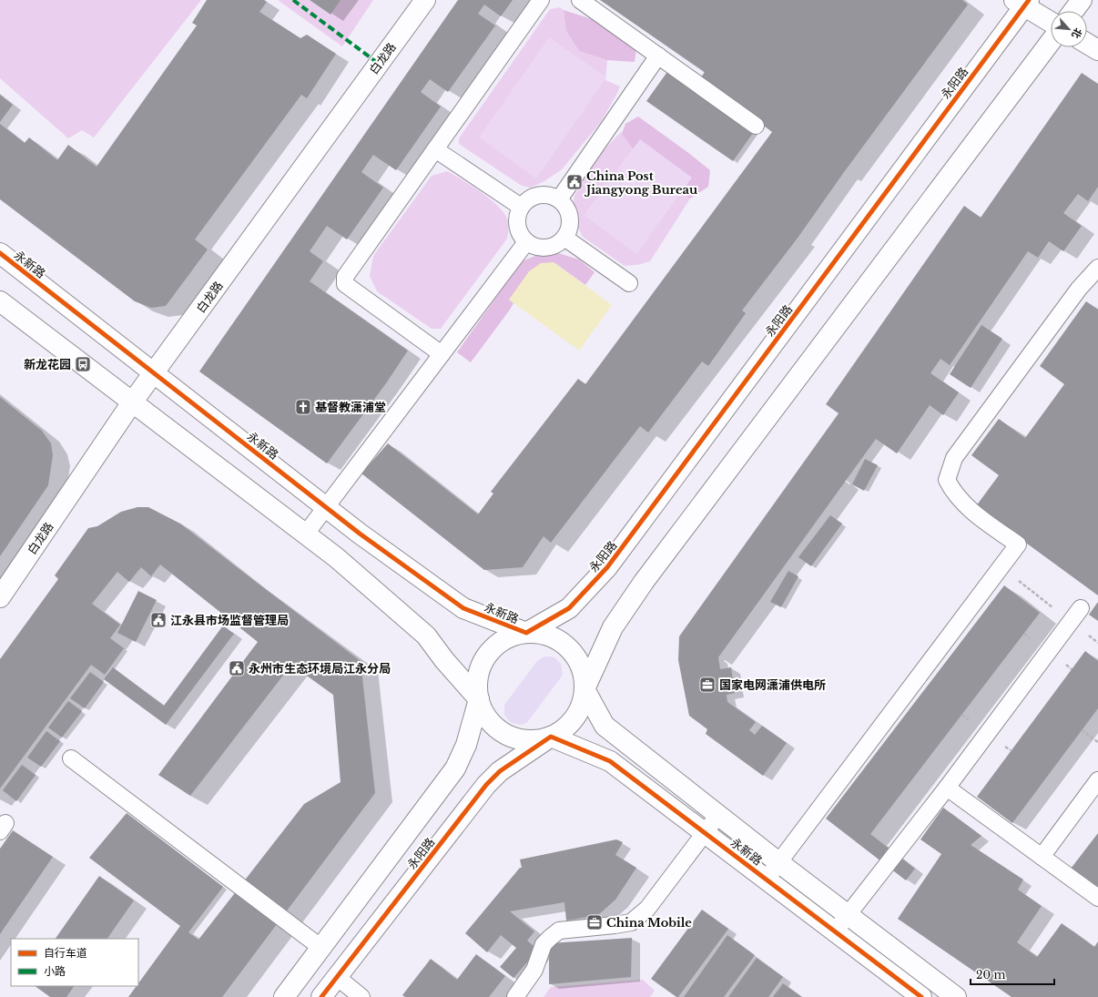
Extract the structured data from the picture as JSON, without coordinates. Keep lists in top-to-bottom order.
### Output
{
  "streets": {
    "street": ["白龙路", "永阳路", "永新路"]
  },
  "crossings": [
    ["白龙路", "永新路"],
    ["永阳路", "永新路"]
  ],
  "places": {
    "public building": ["China Post Jiangyong Bureau", "江永县市场监督管理局", "永州市生态环境局江永分局"],
    "bus stop": ["新龙花园"],
    "church": ["基督教潇浦堂"],
    "office": ["国家电网潇浦供电所", "China Mobile"]
  },
  "legend": ["自行车道", "小路"],
  "scale_bar": "20 m",
  "north": "bottom right"
}
